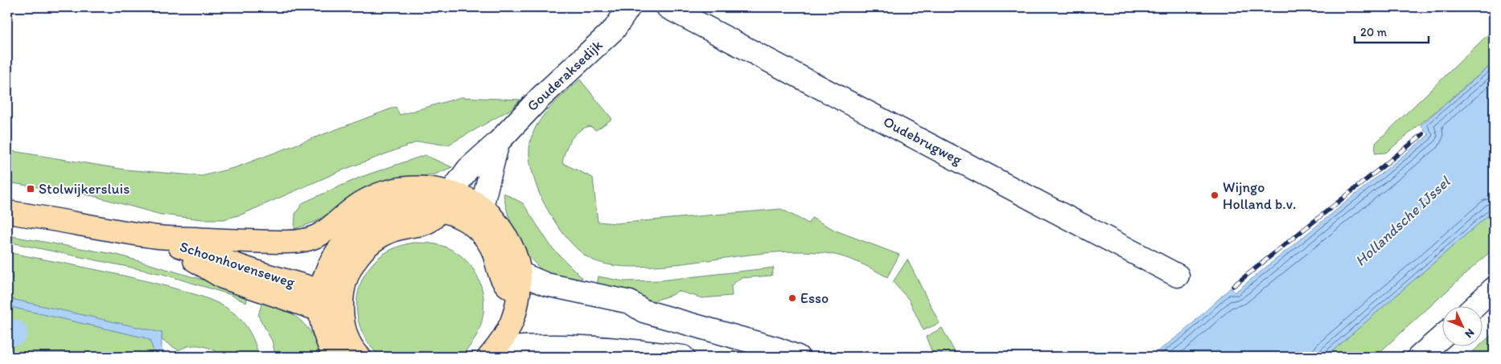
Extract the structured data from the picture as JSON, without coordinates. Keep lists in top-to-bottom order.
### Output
{
  "streets": {
    "main road": ["Schoonhovenseweg"],
    "street": ["Gouderaksedijk", "Oudebrugweg"]
  },
  "crossings": [
    ["Gouderaksedijk", "Schoonhovenseweg"]
  ],
  "water": ["Hollandsche IJssel"],
  "places": {
    "transit": ["Stolwijkersluis"],
    "other": ["Wijngo Holland b.v.", "Esso"]
  },
  "scale_bar": "20 m",
  "north": "bottom right"
}
